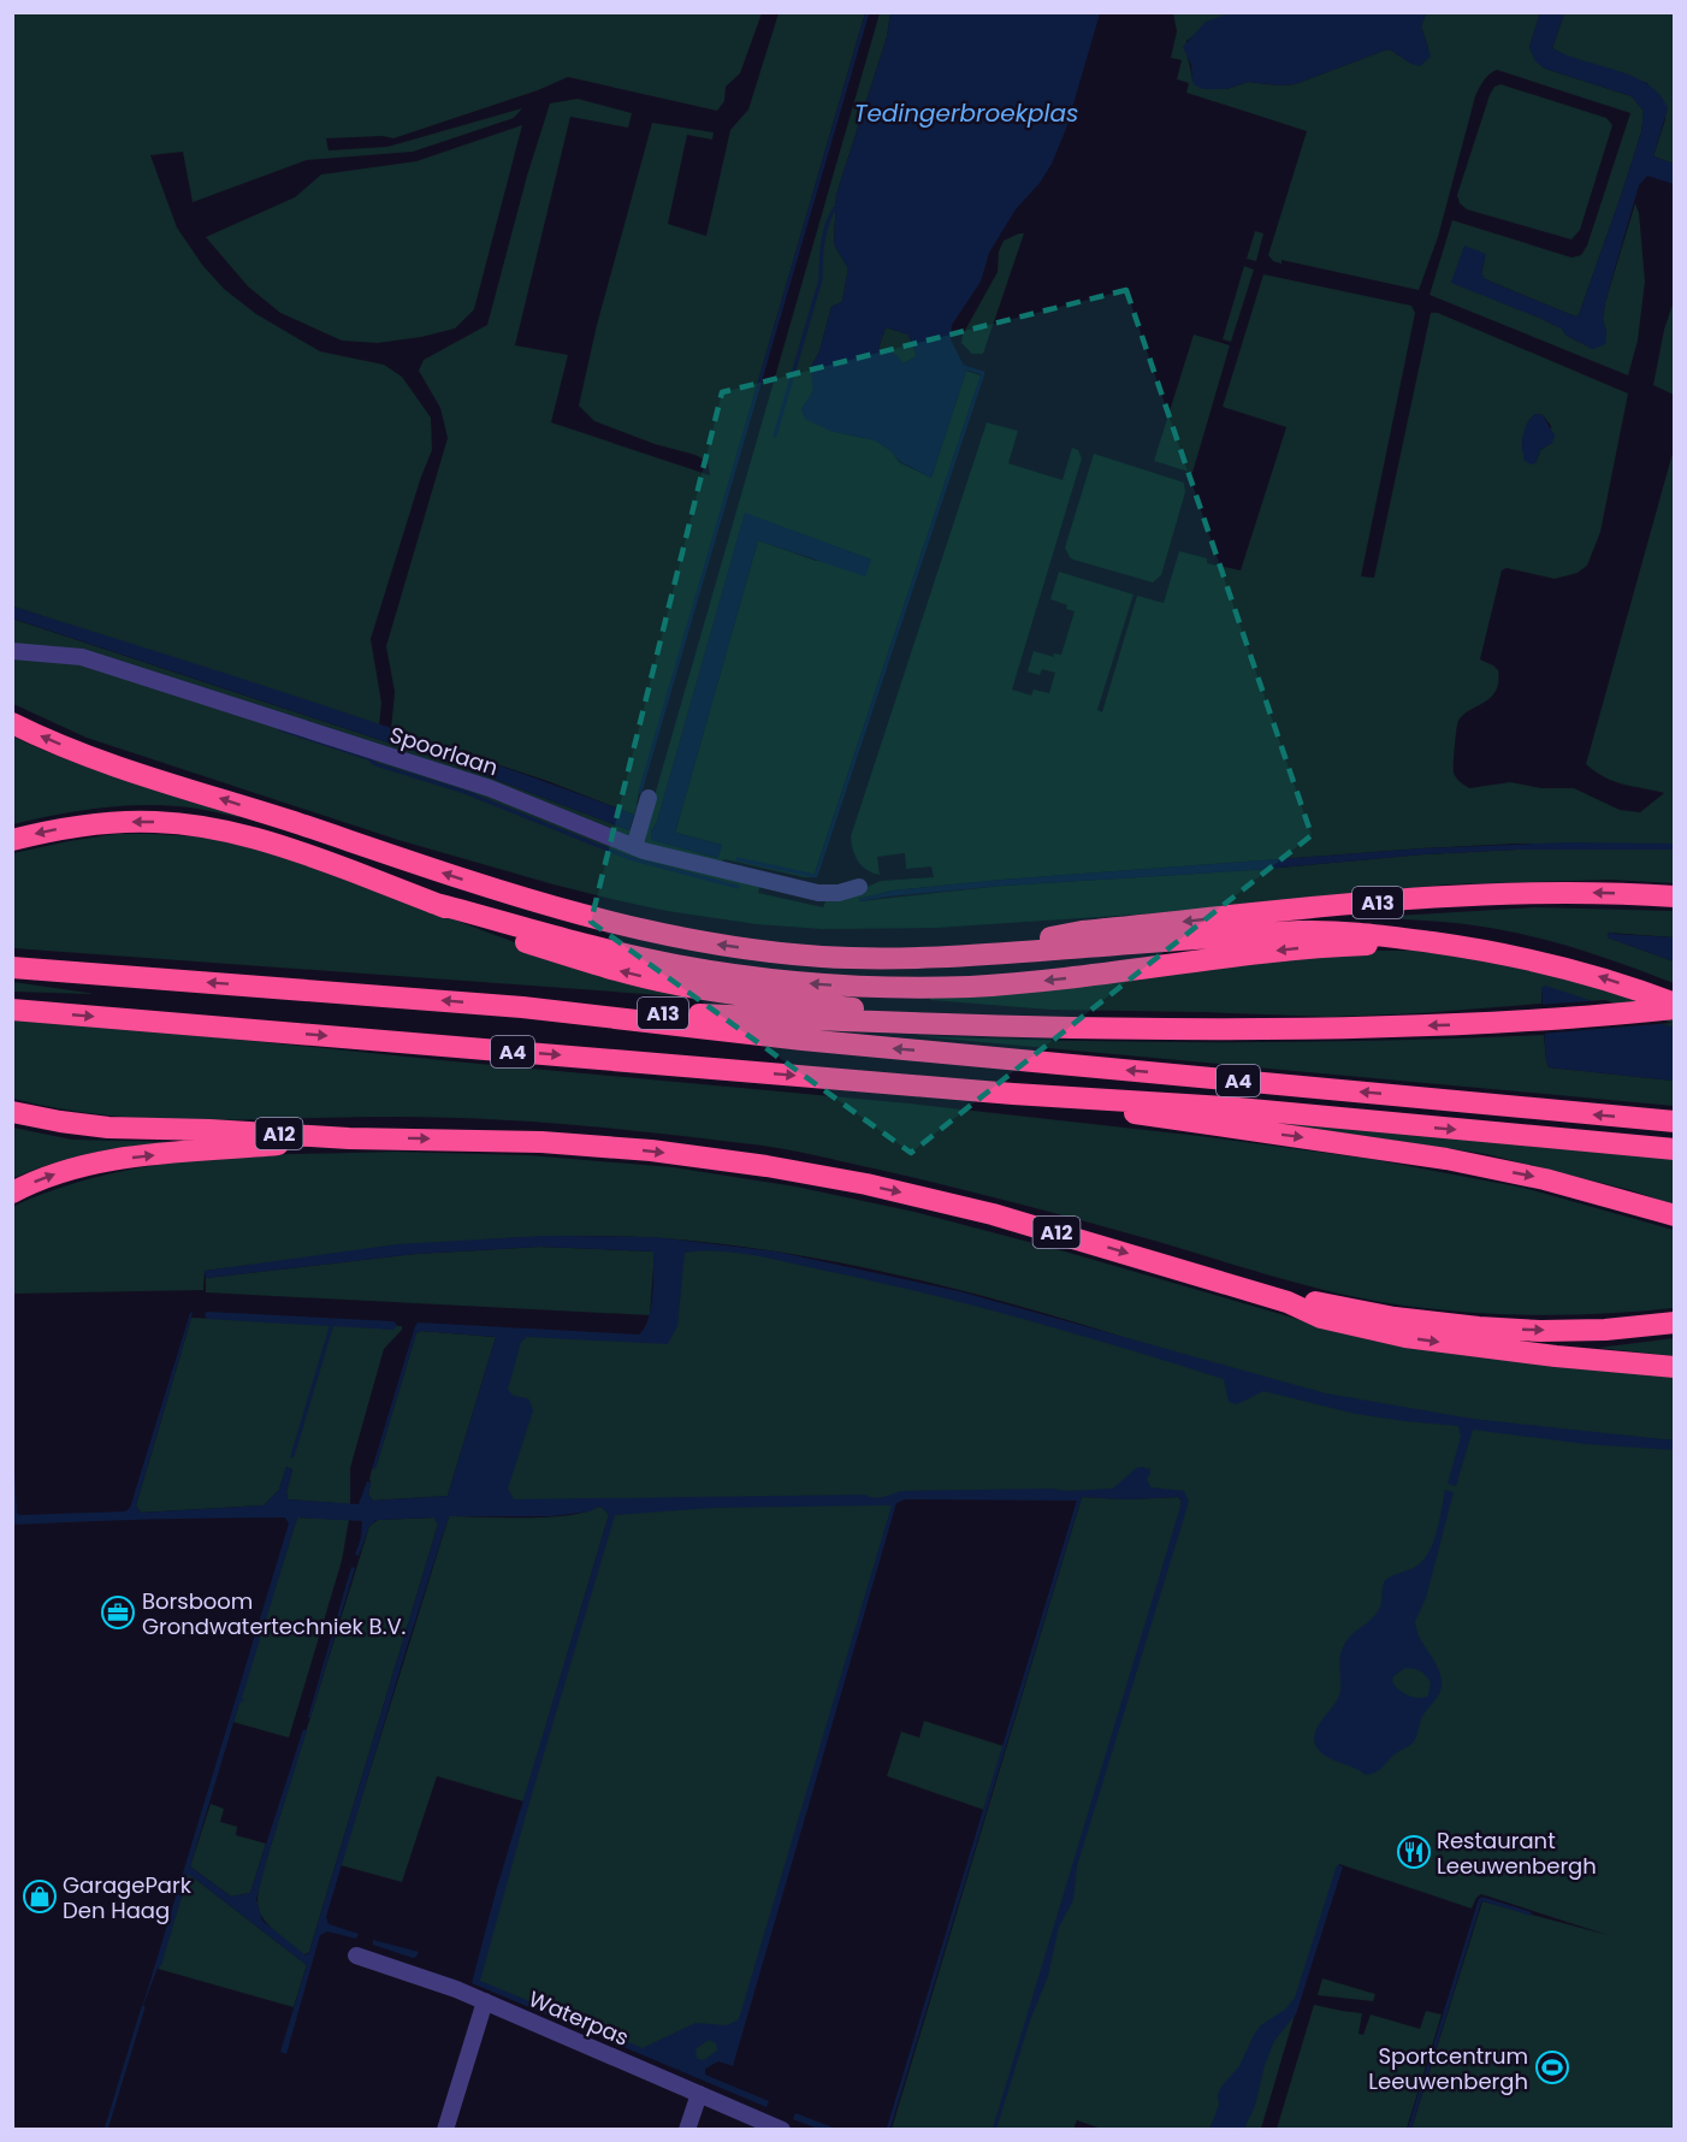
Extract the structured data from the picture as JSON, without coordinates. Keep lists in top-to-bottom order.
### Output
{
  "streets": {
    "highway": ["A13", "A4", "A12"],
    "street": ["Spoorlaan", "Waterpas"]
  },
  "crossings": [
    ["A13", "A4"]
  ],
  "water": ["Tedingerbroekplas"],
  "places": {
    "office": ["Borsboom Grondwatertechniek B.V."],
    "restaurant": ["Restaurant Leeuwenbergh"],
    "shop": ["GaragePark Den Haag"],
    "sports": ["Sportcentrum Leeuwenbergh"]
  }
}
